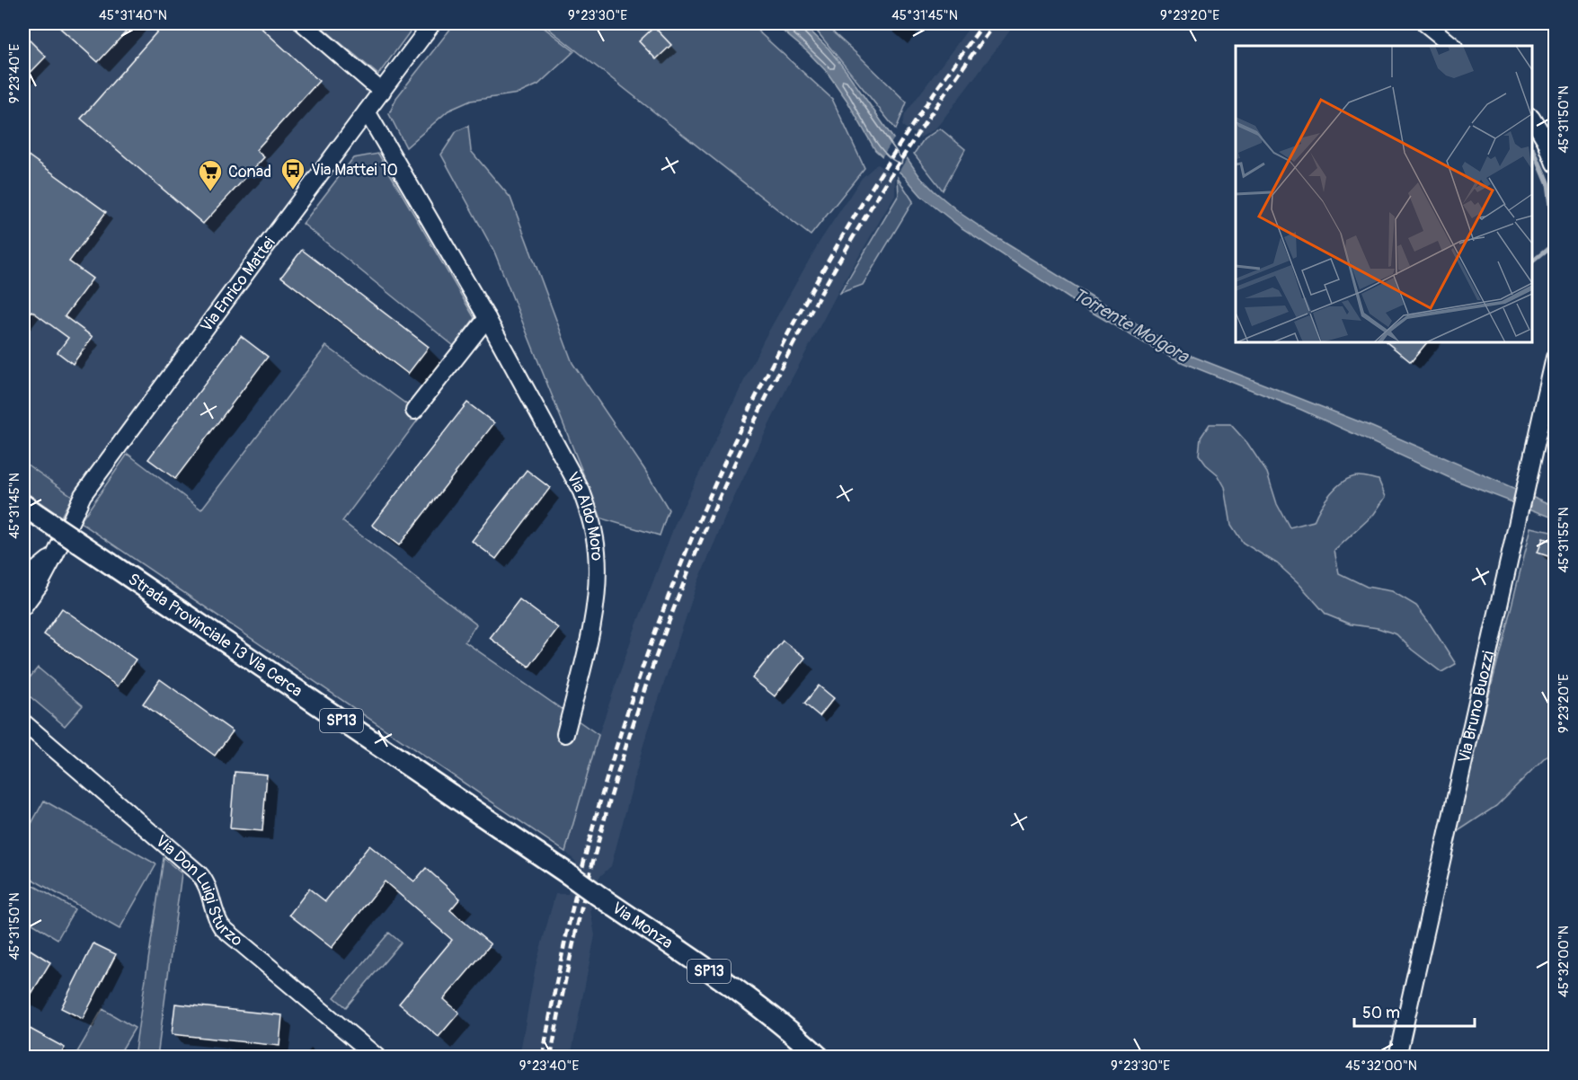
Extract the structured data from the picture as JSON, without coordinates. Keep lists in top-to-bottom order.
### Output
{
  "streets": {
    "main road": ["Strada Provinciale 13 Via Cerca", "SP13", "Via Monza"],
    "street": [
      "Via Enrico Mattei",
      "Via Aldo Moro",
      "Via Bruno Buozzi",
      "Via Don Luigi Sturzo"
    ]
  },
  "crossings": [
    ["Via Enrico Mattei", "Via Aldo Moro"],
    ["Strada Provinciale 13 Via Cerca", "Via Monza"]
  ],
  "water": ["Torrente Molgora"],
  "places": {
    "bus stop": ["Via Mattei 10"],
    "supermarket": ["Conad"]
  },
  "scale_bar": "50 m",
  "coordinates": [
    "45°31'40\"N",
    "9°23'30\"E",
    "45°31'45\"N",
    "9°23'20\"E",
    "9°23'40\"E",
    "45°31'50\"N",
    "45°31'55\"N",
    "45°32'00\"N"
  ]
}
